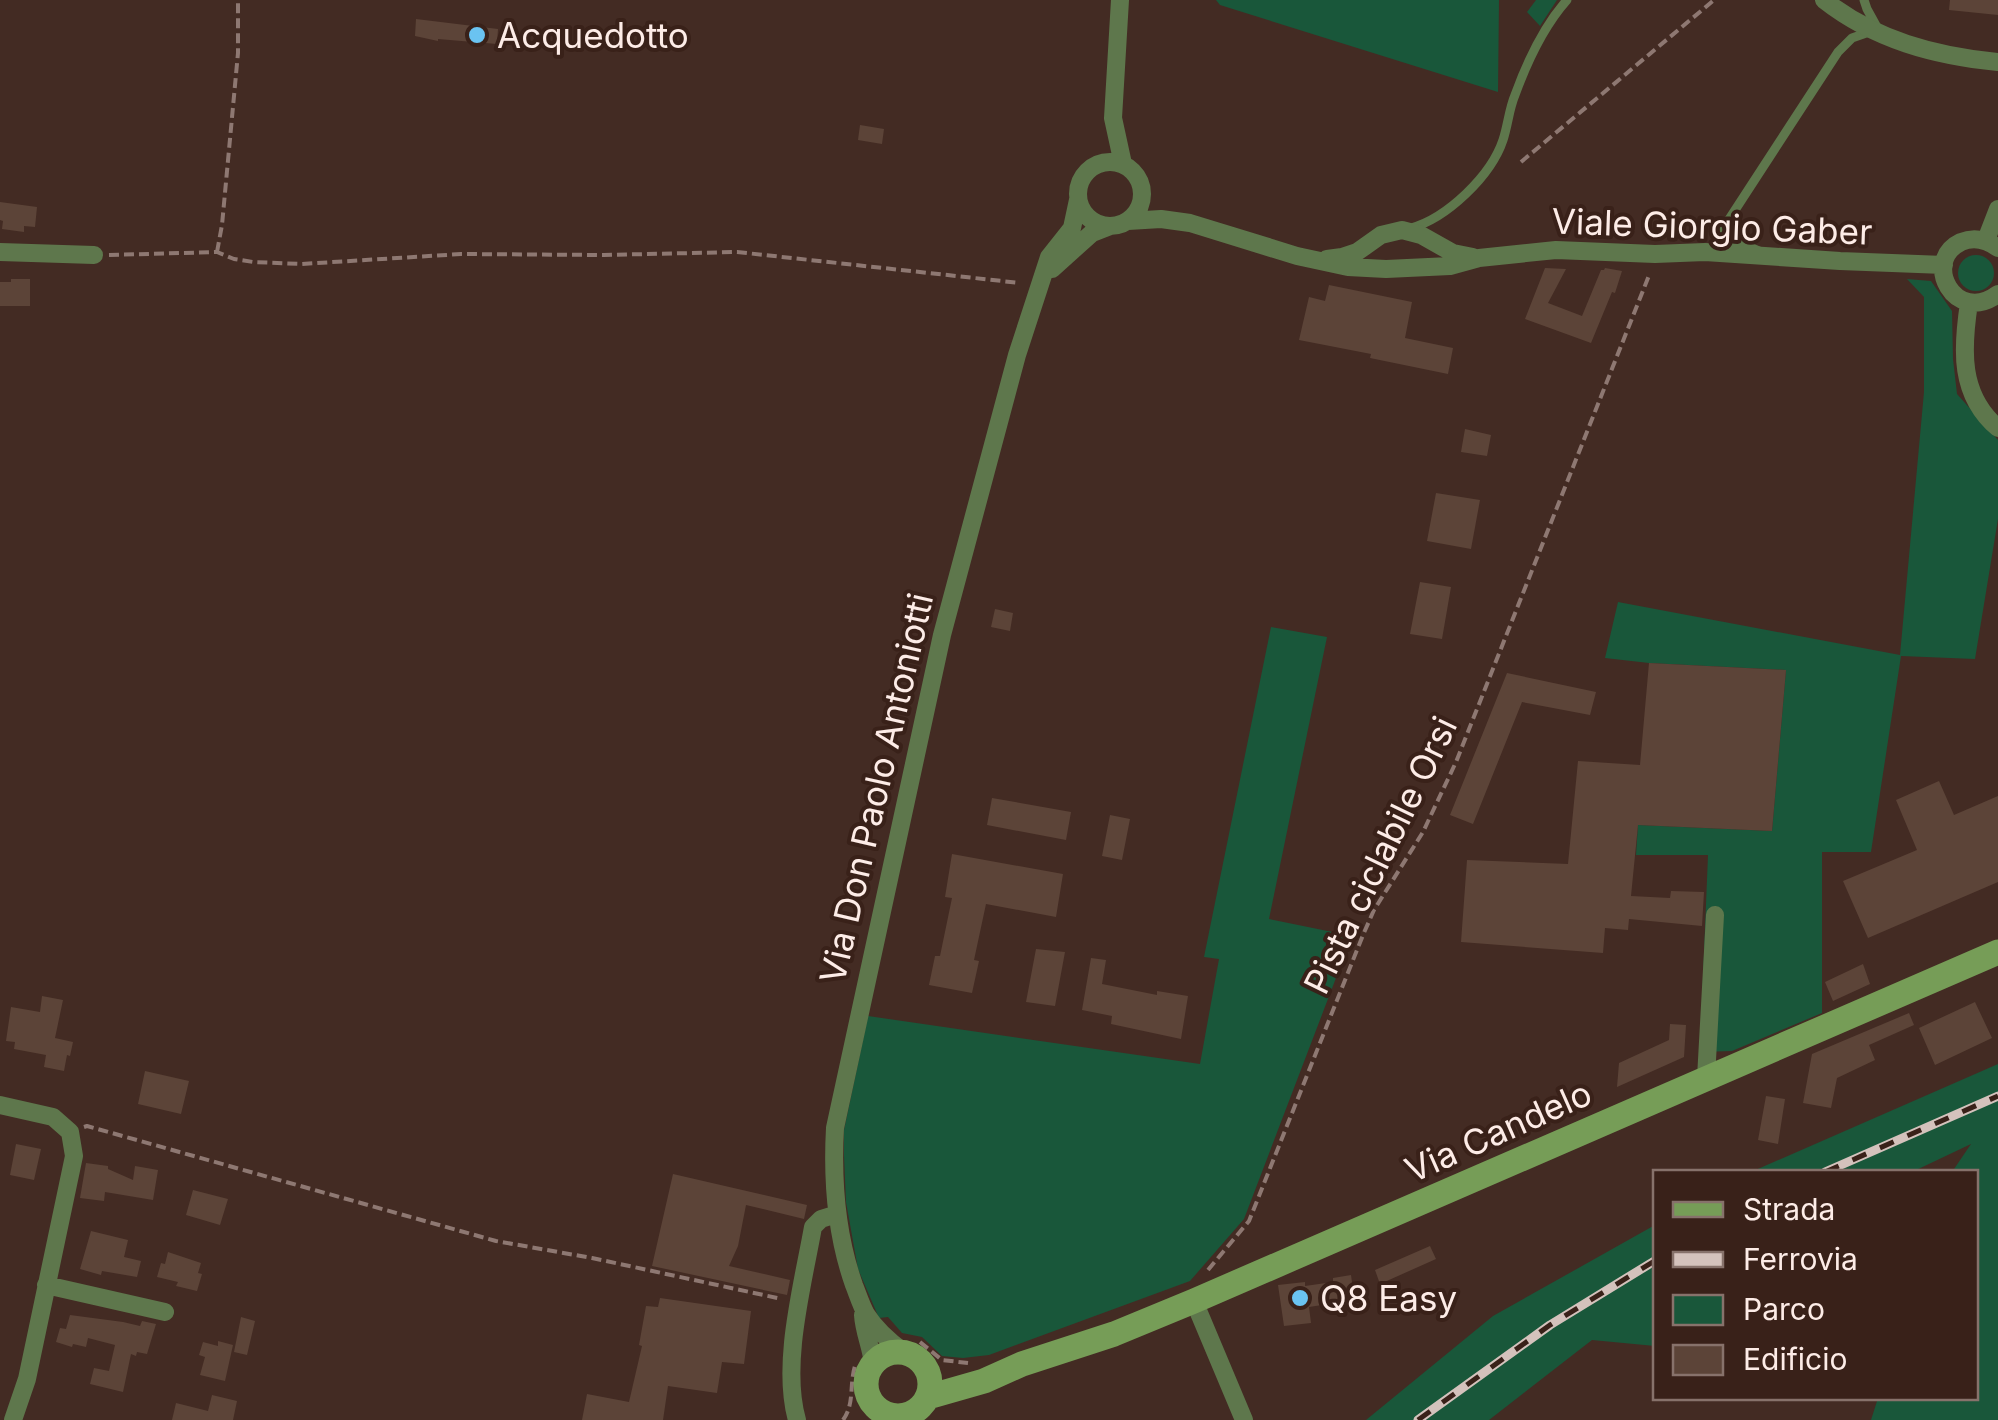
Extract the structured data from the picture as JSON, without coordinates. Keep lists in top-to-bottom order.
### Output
{
  "streets": {
    "street": ["Viale Giorgio Gaber", "Via Don Paolo Antoniotti", "Via Candelo"],
    "path": ["Pista ciclabile Orsi"]
  },
  "crossings": [
    ["Viale Giorgio Gaber", "Via Don Paolo Antoniotti"],
    ["Viale Giorgio Gaber", "Pista ciclabile Orsi"],
    ["Via Don Paolo Antoniotti", "Via Candelo"]
  ],
  "places": ["Acquedotto", "Q8 Easy"],
  "legend": [
    "Strada",
    "Ferrovia",
    "Parco",
    "Edificio"
  ]
}
